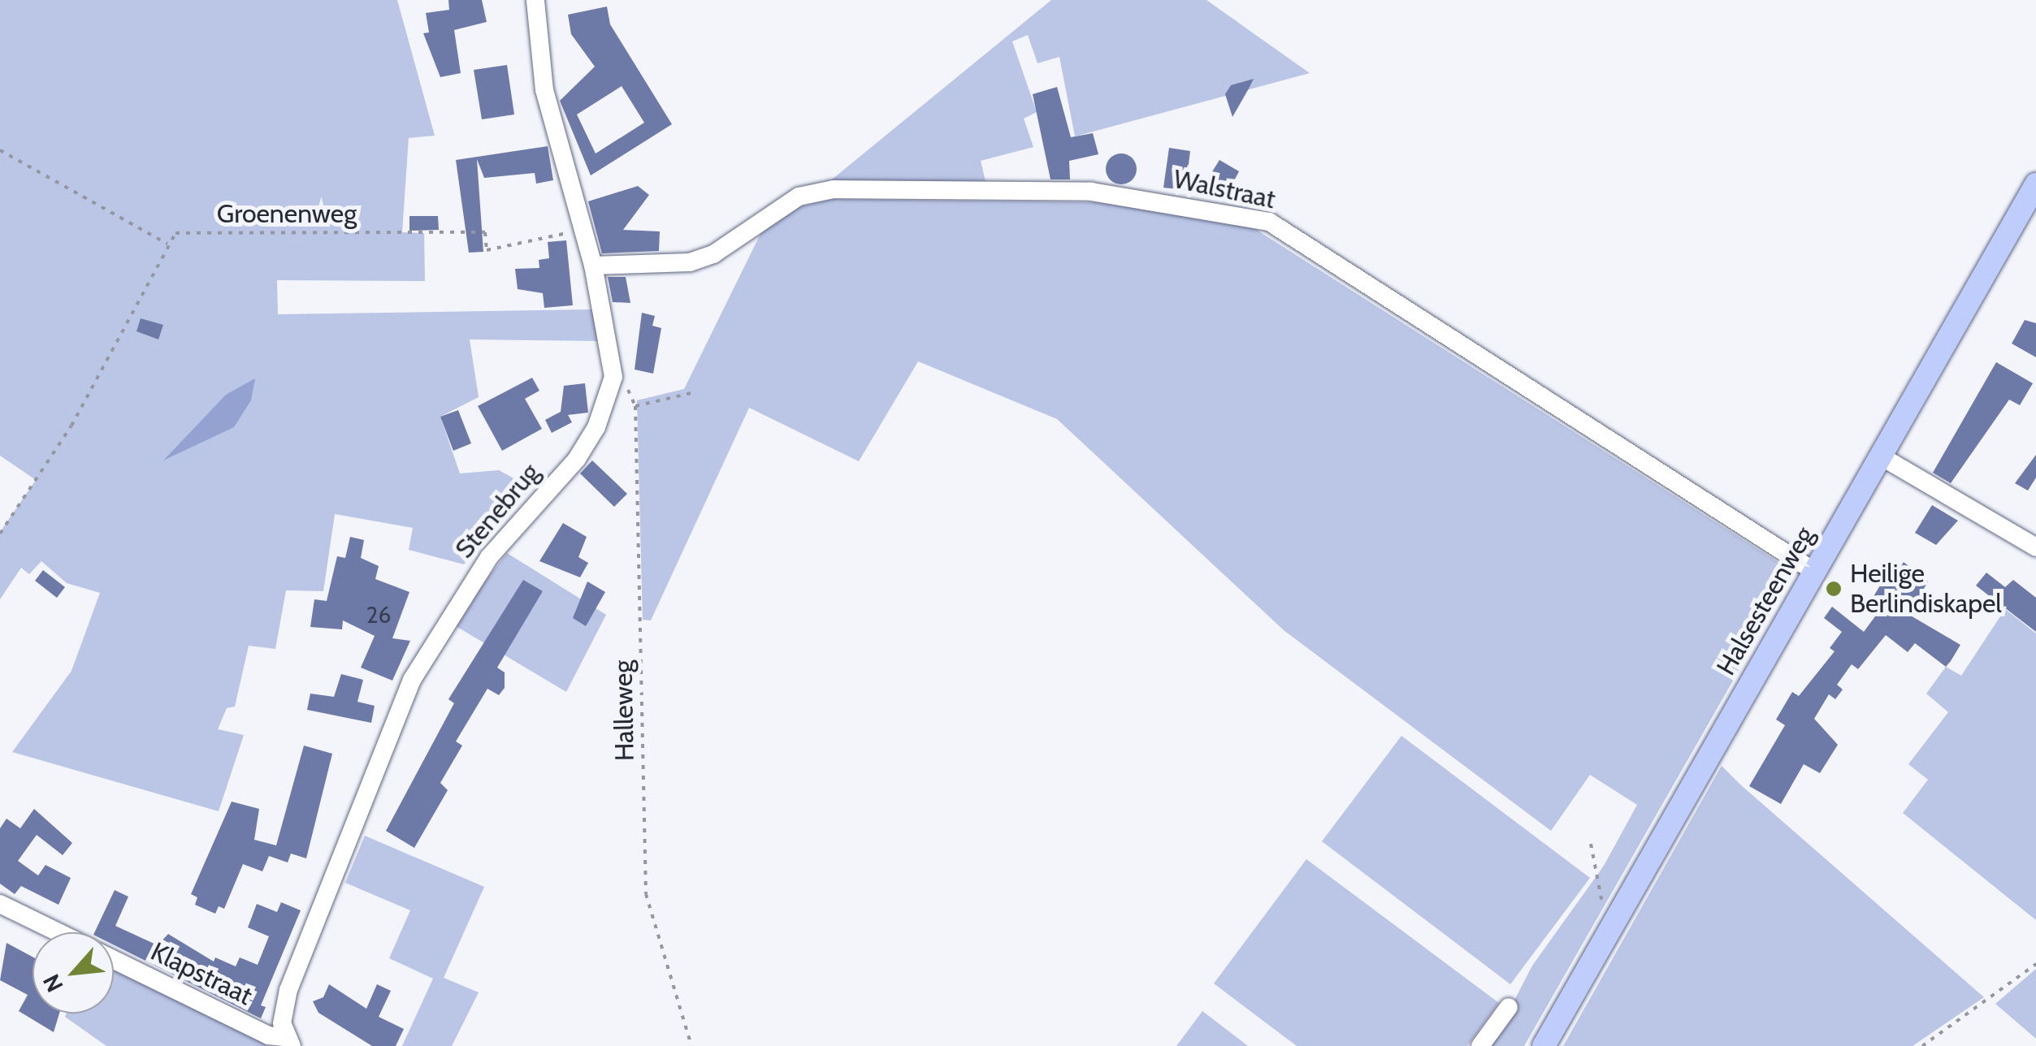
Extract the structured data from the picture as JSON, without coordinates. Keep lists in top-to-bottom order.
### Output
{
  "streets": {
    "main road": ["Halsesteenweg"],
    "street": ["Walstraat", "Stenebrug", "Klapstraat"],
    "path": ["Groenenweg", "Halleweg"]
  },
  "crossings": [
    ["Walstraat", "Stenebrug"],
    ["Walstraat", "Halsesteenweg"],
    ["Groenenweg", "Stenebrug"],
    ["Stenebrug", "Klapstraat"]
  ],
  "places": ["Heilige Berlindiskapel"],
  "house_numbers": ["26"],
  "north": "bottom left"
}
